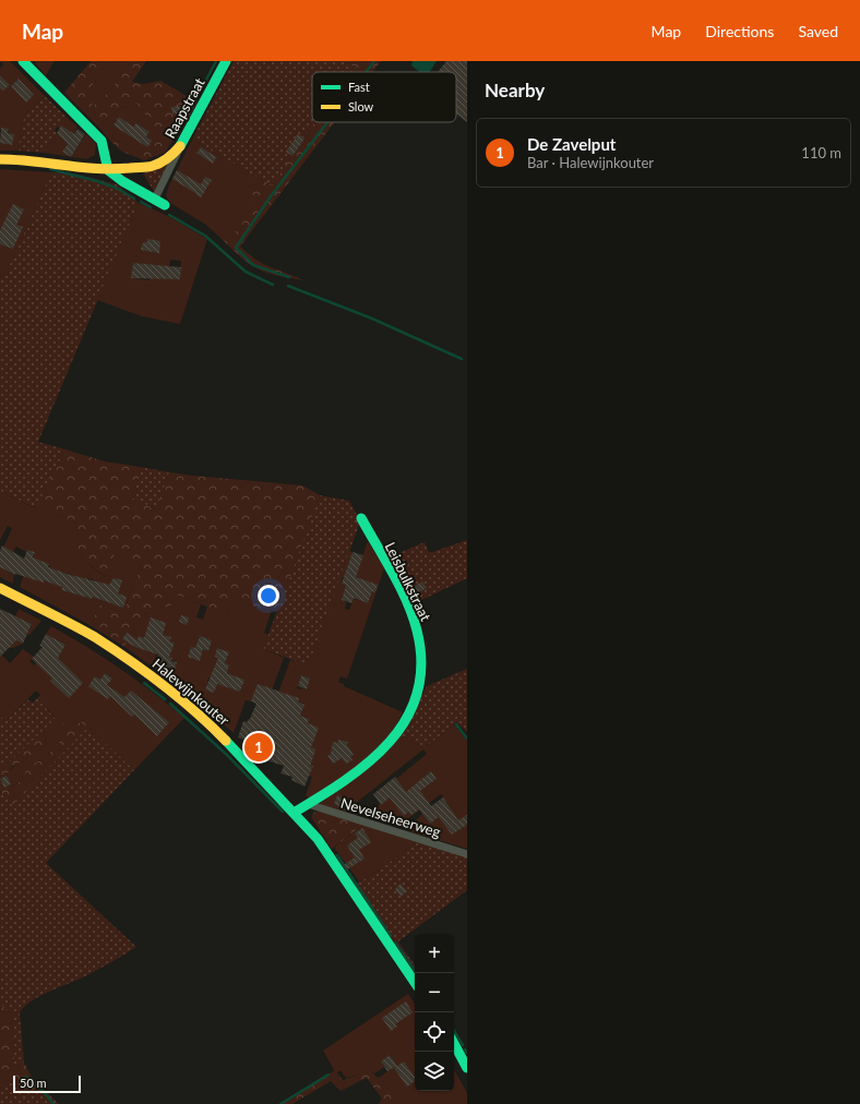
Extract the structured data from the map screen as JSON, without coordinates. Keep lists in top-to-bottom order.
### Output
{
  "streets": {
    "street": [
      "Raapstraat",
      "Leisbulkstraat",
      "Halewijnkouter",
      "Nevelseheerweg"
    ]
  },
  "crossings": [
    ["Leisbulkstraat", "Halewijnkouter"],
    ["Leisbulkstraat", "Nevelseheerweg"]
  ],
  "legend": ["Fast", "Slow"],
  "scale_bar": "50 m",
  "page": {
    "header": "Map",
    "nav": ["Map", "Directions", "Saved"],
    "heading": "Nearby",
    "list": [
      {
        "mark": "1",
        "name": "De Zavelput",
        "note": "Bar · Halewijnkouter",
        "value": "110 m"
      }
    ],
    "pins": "1",
    "map_buttons": ["+", "−"],
    "scale": "50 m"
  }
}
